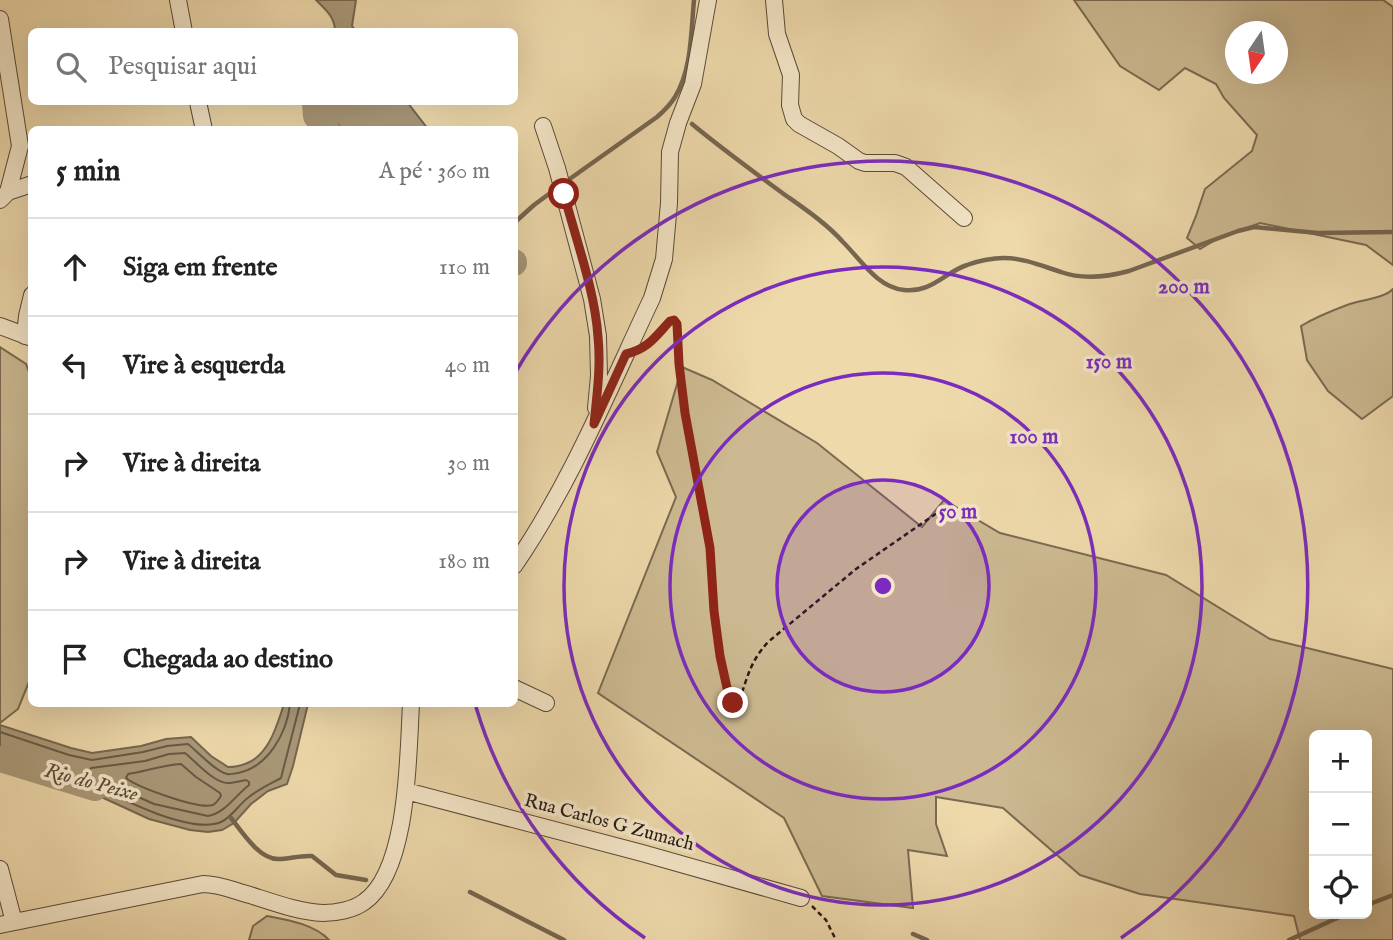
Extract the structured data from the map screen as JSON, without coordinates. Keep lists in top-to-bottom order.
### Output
{
  "streets": {
    "street": ["Rua Carlos G Zumach"]
  },
  "water": ["Rio do Peixe"],
  "north": "bottom",
  "page": {
    "search": "Pesquisar aqui",
    "heading": ["5 min", "A pé · 360 m"],
    "list": [
      ["Siga em frente", "110 m"],
      ["Vire à esquerda", "40 m"],
      ["Vire à direita", "30 m"],
      ["Vire à direita", "180 m"],
      "Chegada ao destino"
    ],
    "map_buttons": ["+", "−"]
  },
  "rings": [
    "200 m",
    "150 m",
    "100 m",
    "50 m"
  ]
}
